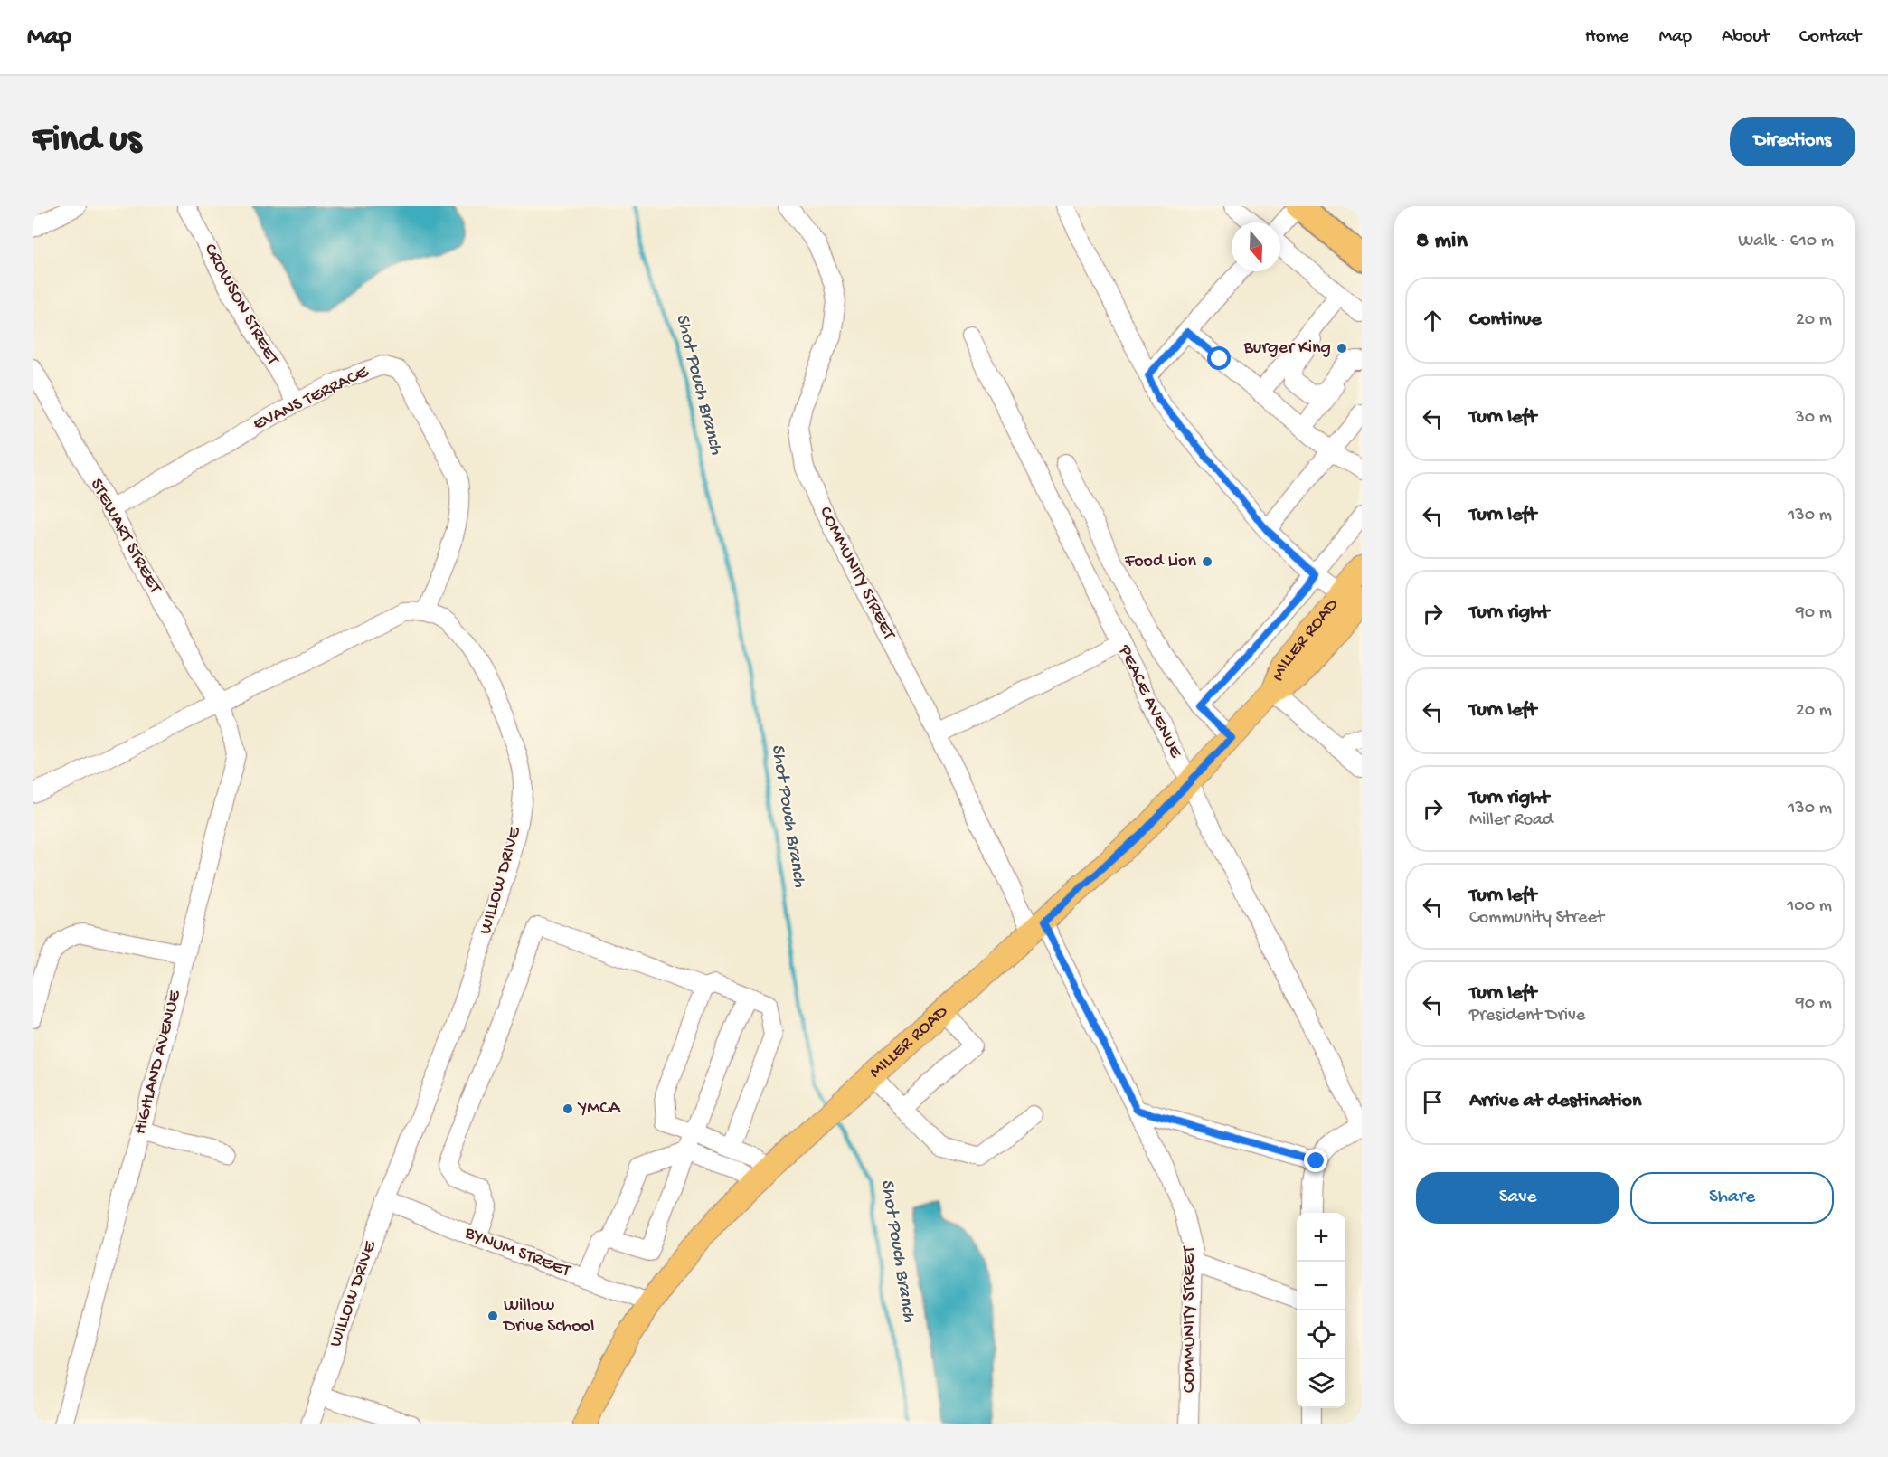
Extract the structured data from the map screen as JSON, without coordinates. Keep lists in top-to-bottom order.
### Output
{
  "streets": {
    "main road": ["MILLER ROAD"],
    "street": [
      "CROWSON STREET",
      "EVANS TERRACE",
      "STEWART STREET",
      "COMMUNITY STREET",
      "PEACE AVENUE",
      "WILLOW DRIVE",
      "HIGHLAND AVENUE",
      "BYNUM STREET"
    ]
  },
  "crossings": [
    ["CROWSON STREET", "EVANS TERRACE"],
    ["EVANS TERRACE", "STEWART STREET"],
    ["EVANS TERRACE", "WILLOW DRIVE"],
    ["STEWART STREET", "HIGHLAND AVENUE"],
    ["COMMUNITY STREET", "MILLER ROAD"],
    ["MILLER ROAD", "PEACE AVENUE"],
    ["MILLER ROAD", "BYNUM STREET"],
    ["WILLOW DRIVE", "BYNUM STREET"]
  ],
  "water": ["Shot Pouch Branch"],
  "places": [
    "Burger King",
    "Food Lion",
    "YMCA",
    "Willow Drive School"
  ],
  "north": "bottom",
  "page": {
    "header": "Map",
    "nav": [
      "Home",
      "Map",
      "About",
      "Contact"
    ],
    "buttons": [
      "Directions",
      ["Save", "Share"]
    ],
    "title": "Find us",
    "heading": ["8 min", "Walk · 610 m"],
    "list": [
      ["Continue", "20 m"],
      ["Turn left", "30 m"],
      ["Turn left", "130 m"],
      ["Turn right", "90 m"],
      ["Turn left", "20 m"],
      ["Turn right", "Miller Road", "130 m"],
      ["Turn left", "Community Street", "100 m"],
      ["Turn left", "President Drive", "90 m"],
      "Arrive at destination"
    ],
    "map_buttons": ["+", "−"]
  }
}
